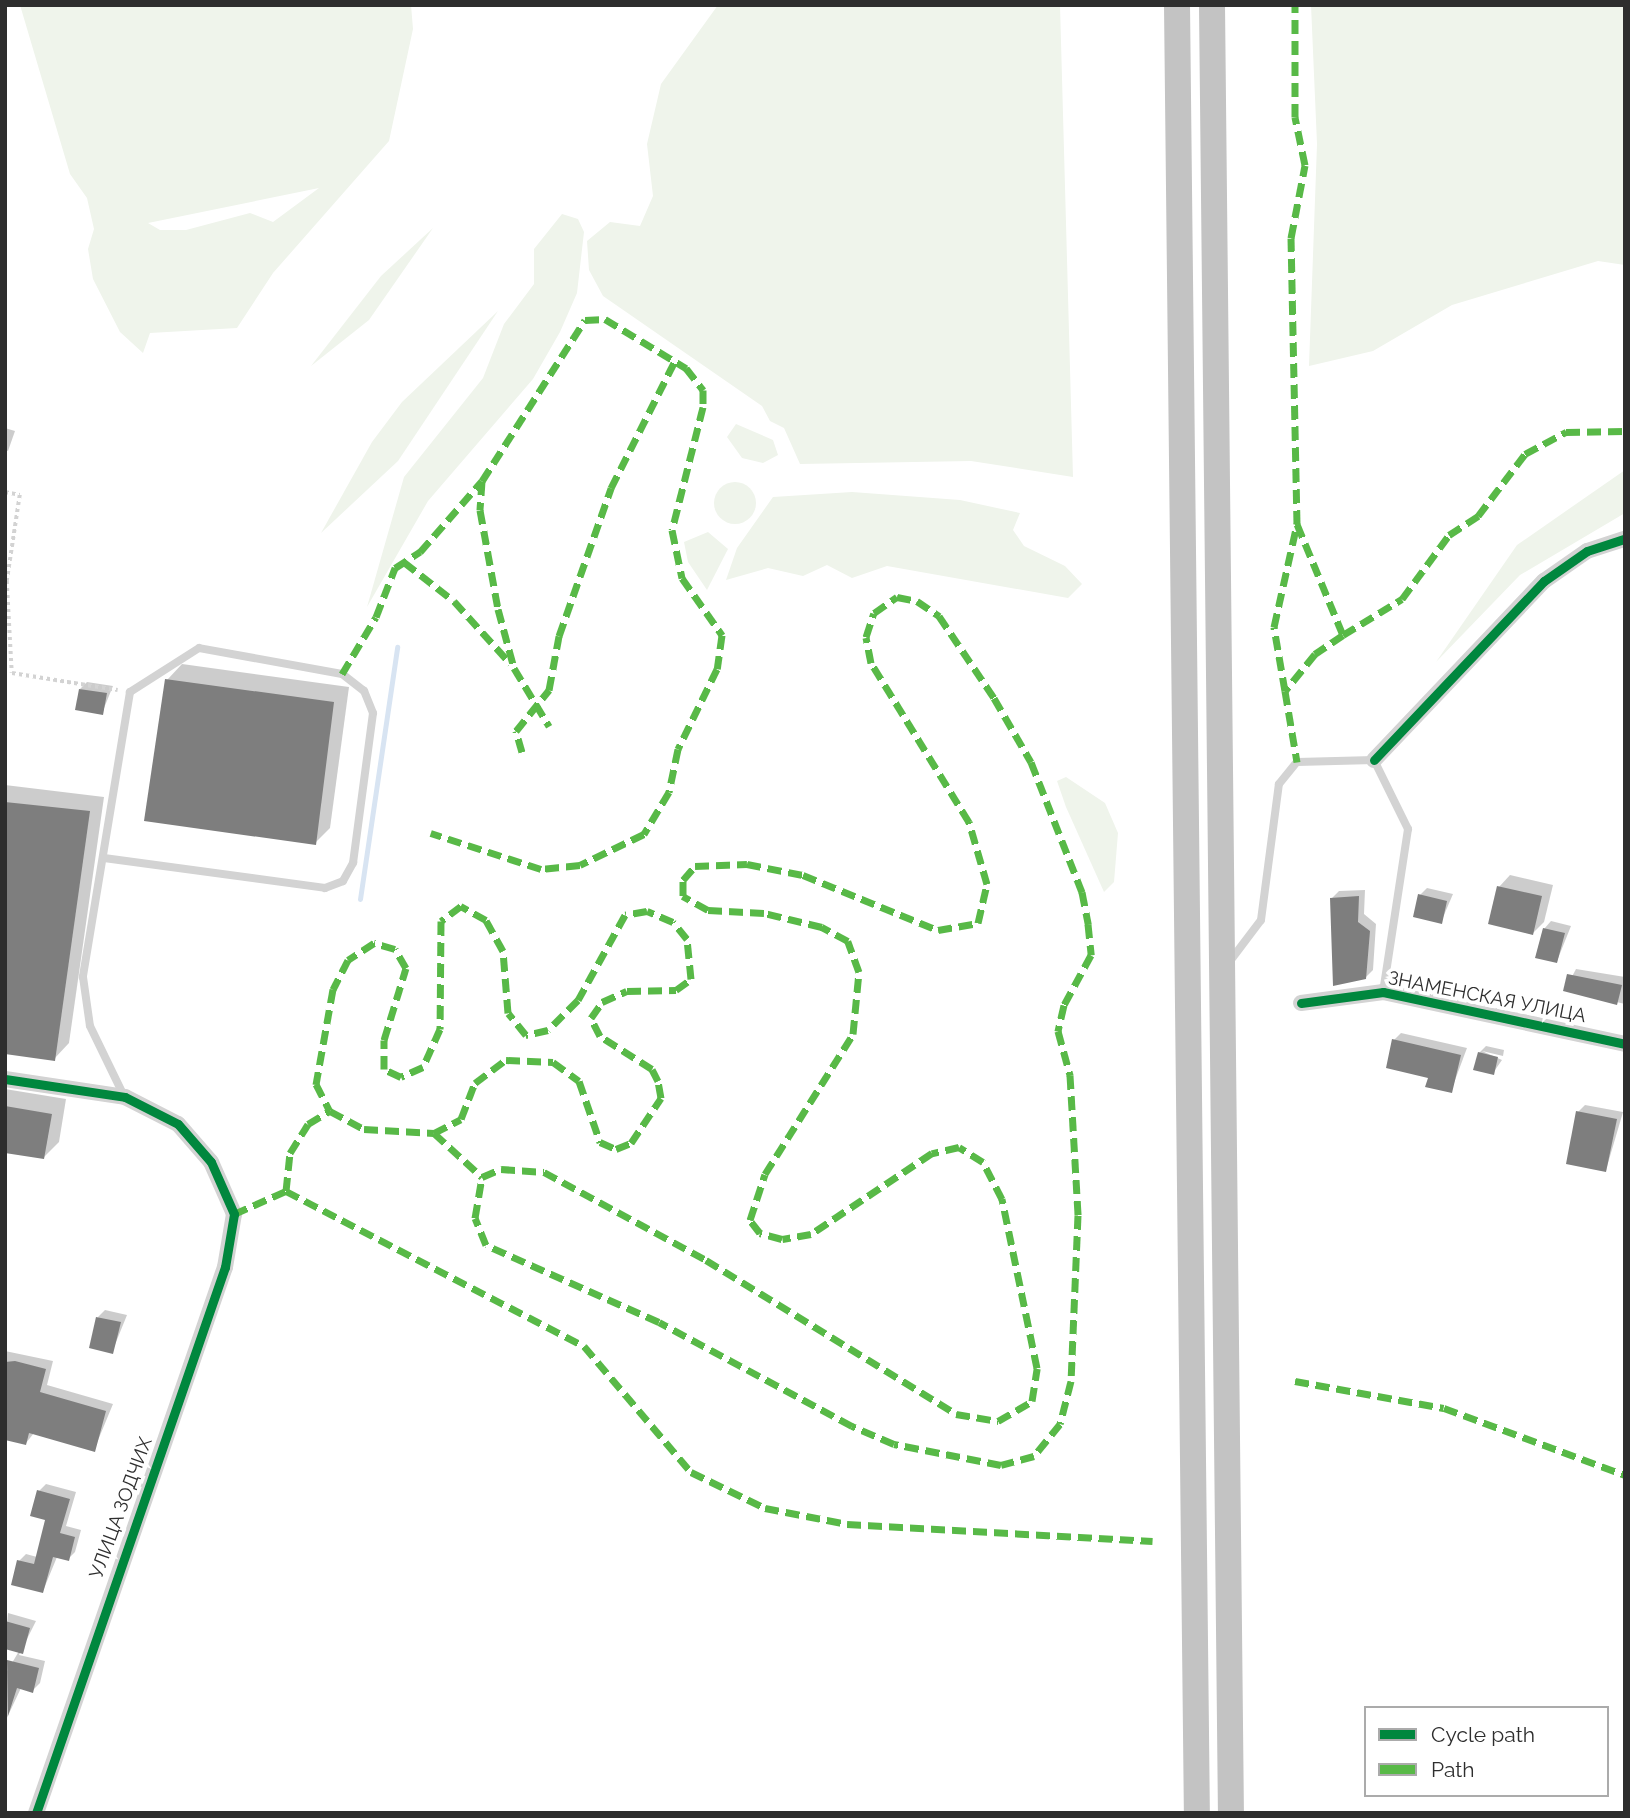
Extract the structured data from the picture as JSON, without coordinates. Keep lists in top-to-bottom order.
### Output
{
  "streets": {
    "street": ["ЗНАМЕНСКАЯ УЛИЦА", "УЛИЦА ЗОДЧИХ"]
  },
  "legend": ["Cycle path", "Path"]
}
